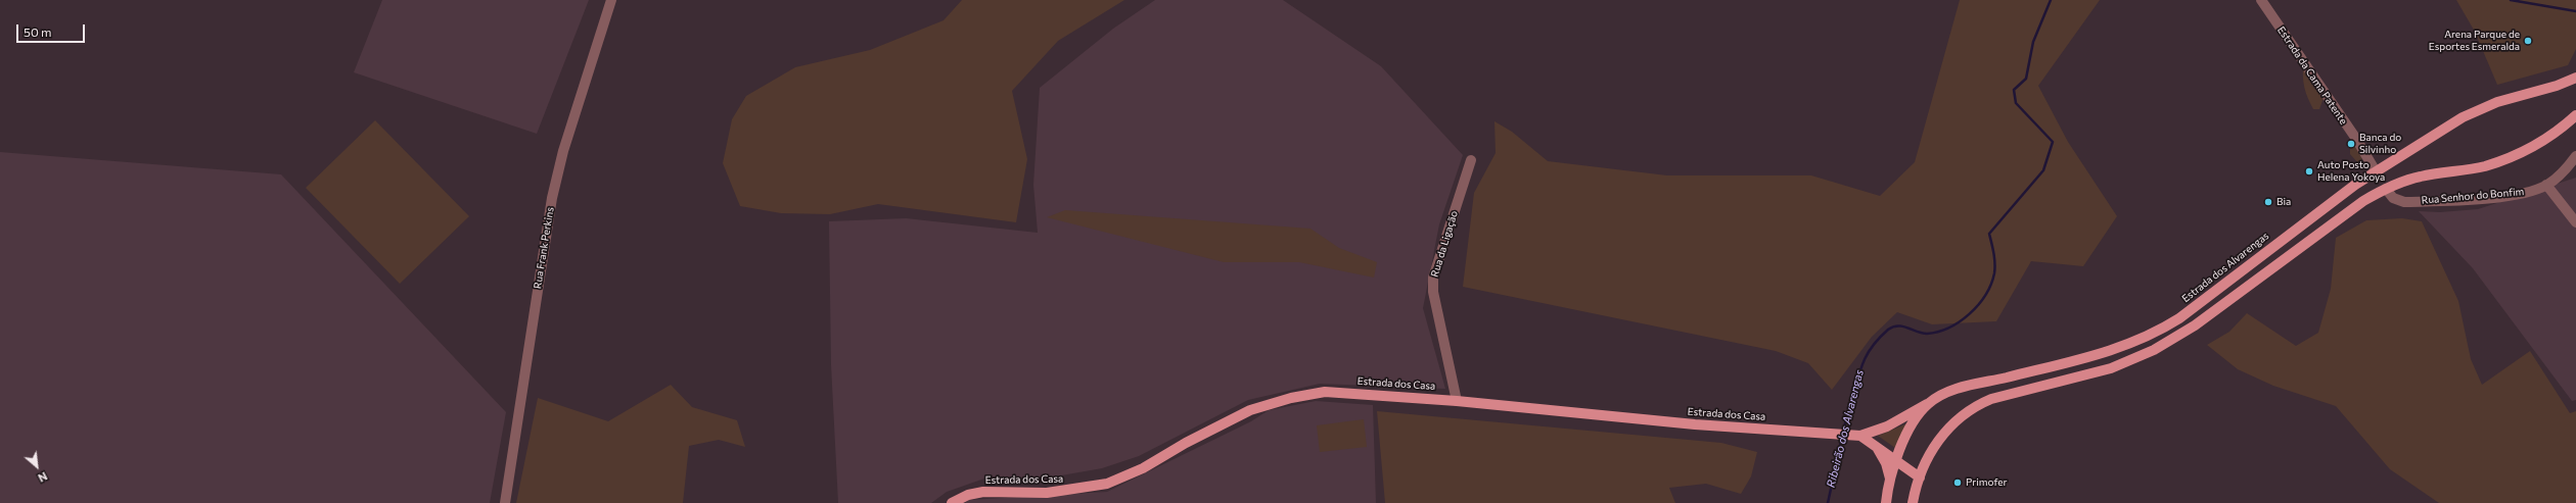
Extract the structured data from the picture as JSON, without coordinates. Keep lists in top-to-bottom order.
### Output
{
  "streets": {
    "main road": ["Estrada dos Alvarengas", "Estrada dos Casa"],
    "street": [
      "Estrada da Cama Patente",
      "Rua Senhor do Bonfim",
      "Rua da Ligação",
      "Rua Frank Perkins"
    ]
  },
  "crossings": [
    ["Estrada da Cama Patente", "Estrada dos Alvarengas"],
    ["Rua da Ligação", "Estrada dos Casa"]
  ],
  "water": ["Ribeirão dos Alvarengas"],
  "places": [
    "Arena Parque de Esportes Esmeralda",
    "Banca do Silvinho",
    "Auto Posto Helena Yokoya",
    "Bia",
    "Primofer"
  ],
  "scale_bar": "50 m",
  "north": "bottom right"
}
